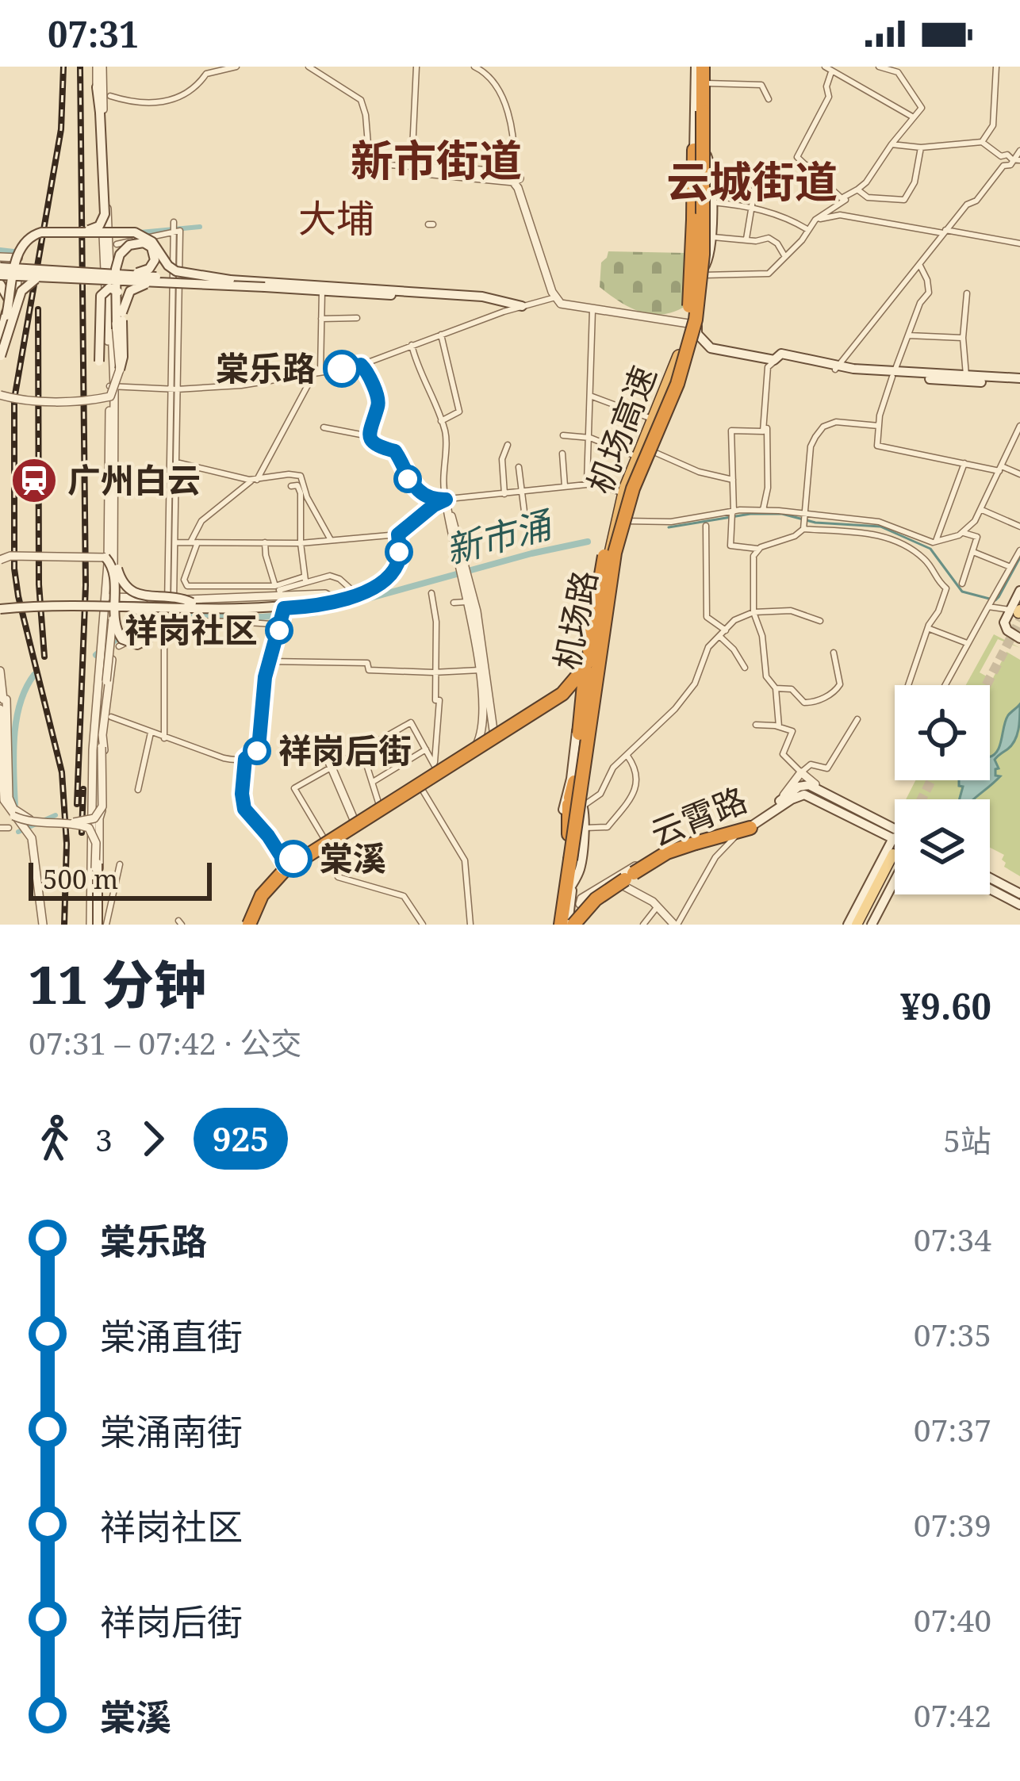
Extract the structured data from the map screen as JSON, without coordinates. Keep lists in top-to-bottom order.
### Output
{
  "streets": {
    "highway": ["机场高速", "机场路"],
    "main road": ["云霄路"]
  },
  "crossings": [
    ["机场高速", "机场路"]
  ],
  "districts": ["新市街道", "云城街道", "大埔"],
  "water": ["新市涌"],
  "places": {
    "other": [
      "棠乐路",
      "祥岗社区",
      "祥岗后街",
      "棠溪"
    ],
    "station": ["广州白云"]
  },
  "lines": ["bus line 925"],
  "scale_bar": "500 m",
  "page": {
    "status": "07:31",
    "scale": "500 m",
    "heading": ["11 分钟", "07:31 – 07:42 · 公交", "¥9.60"],
    "legs": ["3", "925", "5站"],
    "list": [
      {
        "name": "棠乐路",
        "value": "07:34"
      },
      {
        "name": "棠涌直街",
        "value": "07:35"
      },
      {
        "name": "棠涌南街",
        "value": "07:37"
      },
      {
        "name": "祥岗社区",
        "value": "07:39"
      },
      {
        "name": "祥岗后街",
        "value": "07:40"
      },
      {
        "name": "棠溪",
        "value": "07:42"
      }
    ]
  }
}
